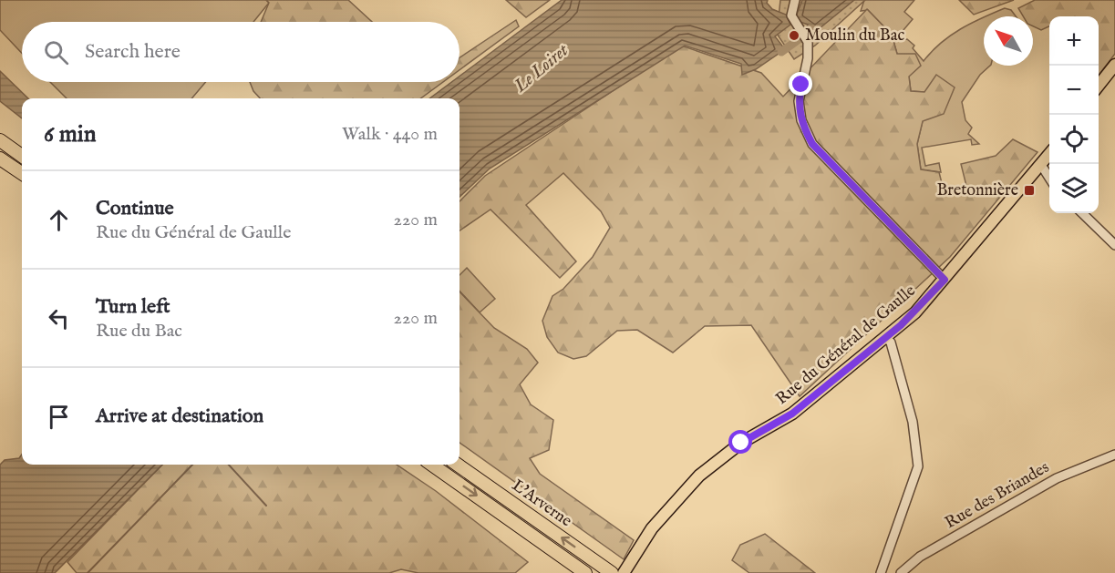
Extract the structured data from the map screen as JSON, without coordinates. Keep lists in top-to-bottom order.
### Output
{
  "streets": {
    "highway": ["L'Arverne"],
    "main road": ["Rue du Général de Gaulle"],
    "street": ["Rue des Briandes"]
  },
  "water": ["Le Loiret"],
  "places": {
    "other": ["Moulin du Bac"],
    "transit": ["Bretonnière"]
  },
  "north": "top left",
  "page": {
    "map_buttons": ["+", "−"],
    "search": "Search here",
    "heading": ["6 min", "Walk · 440 m"],
    "list": [
      ["Continue", "Rue du Général de Gaulle", "220 m"],
      ["Turn left", "Rue du Bac", "220 m"],
      "Arrive at destination"
    ]
  }
}
